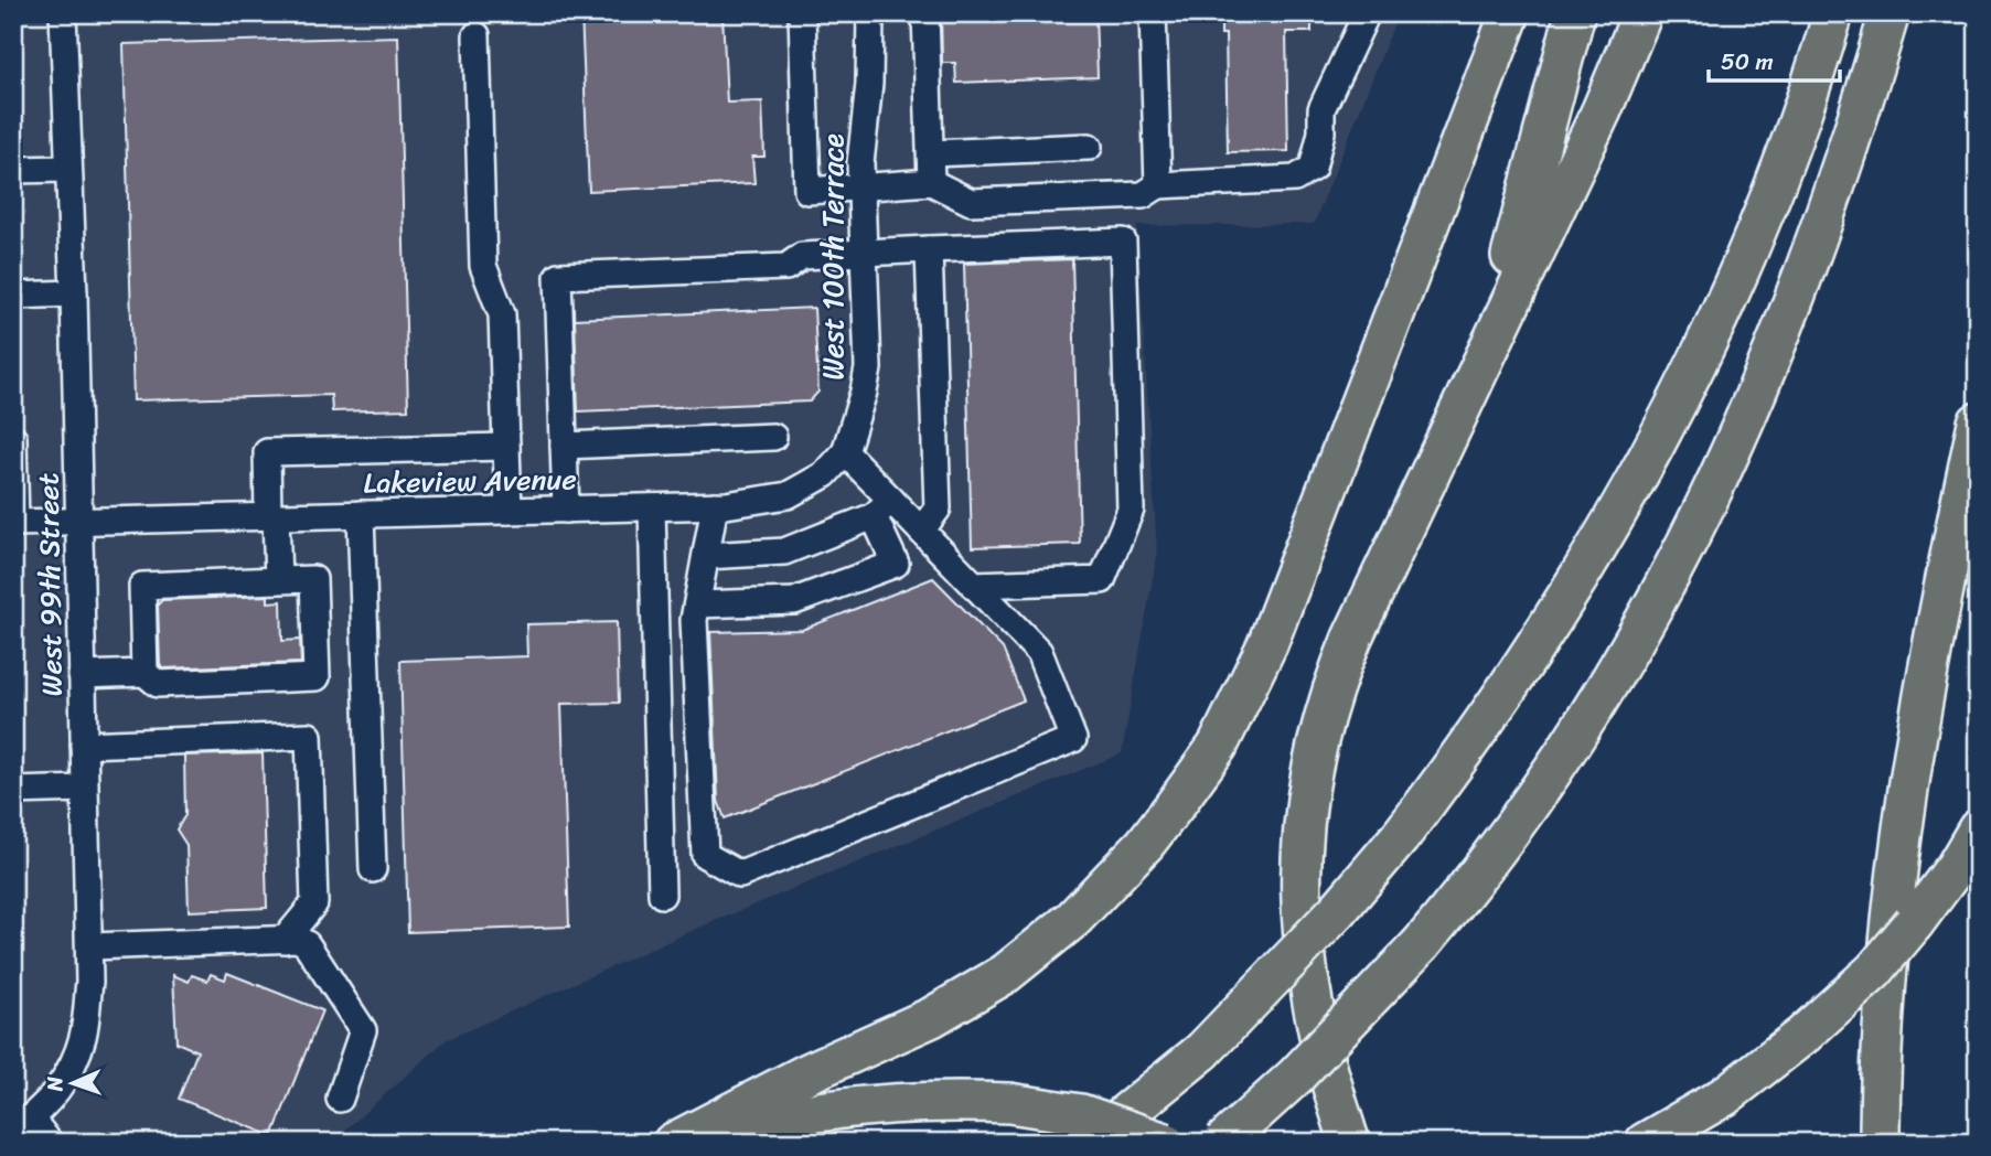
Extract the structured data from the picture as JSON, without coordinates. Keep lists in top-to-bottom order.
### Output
{
  "streets": {
    "street": ["West 100th Terrace", "Lakeview Avenue", "West 99th Street"]
  },
  "crossings": [
    ["West 100th Terrace", "Lakeview Avenue"],
    ["Lakeview Avenue", "West 99th Street"]
  ],
  "scale_bar": "50 m",
  "north": "left"
}
